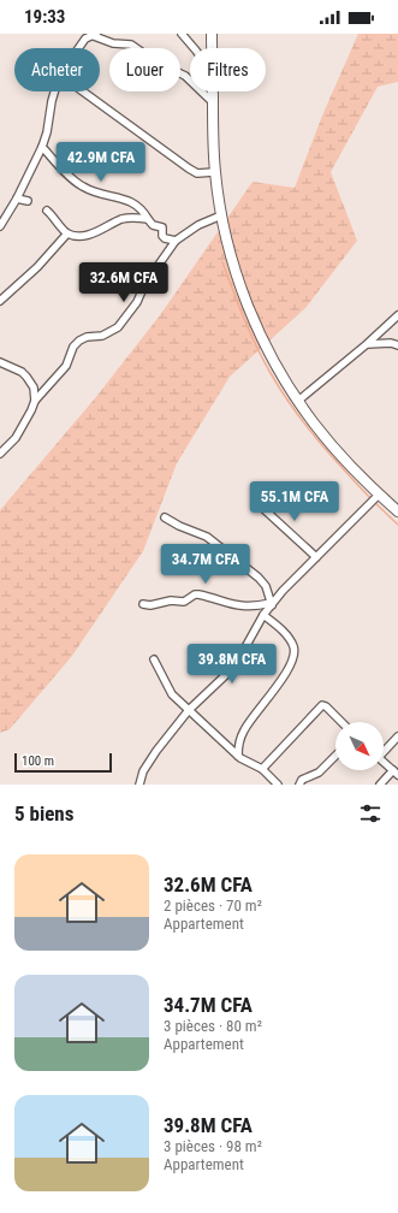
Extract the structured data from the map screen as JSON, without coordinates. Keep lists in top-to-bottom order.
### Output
{
  "scale_bar": "100 m",
  "north": "bottom right",
  "page": {
    "status": "19:33",
    "chip": ["Acheter", "Louer", "Filtres"],
    "price": [
      "42.9M CFA",
      "32.6M CFA",
      "55.1M CFA",
      "34.7M CFA",
      "39.8M CFA"
    ],
    "scale": "100 m",
    "heading": "5 biens",
    "list": [
      {
        "name": "32.6M CFA",
        "note": "2 pièces · 70 m² · Appartement"
      },
      {
        "name": "34.7M CFA",
        "note": "3 pièces · 80 m² · Appartement"
      },
      {
        "name": "39.8M CFA",
        "note": "3 pièces · 98 m² · Appartement"
      }
    ]
  }
}
